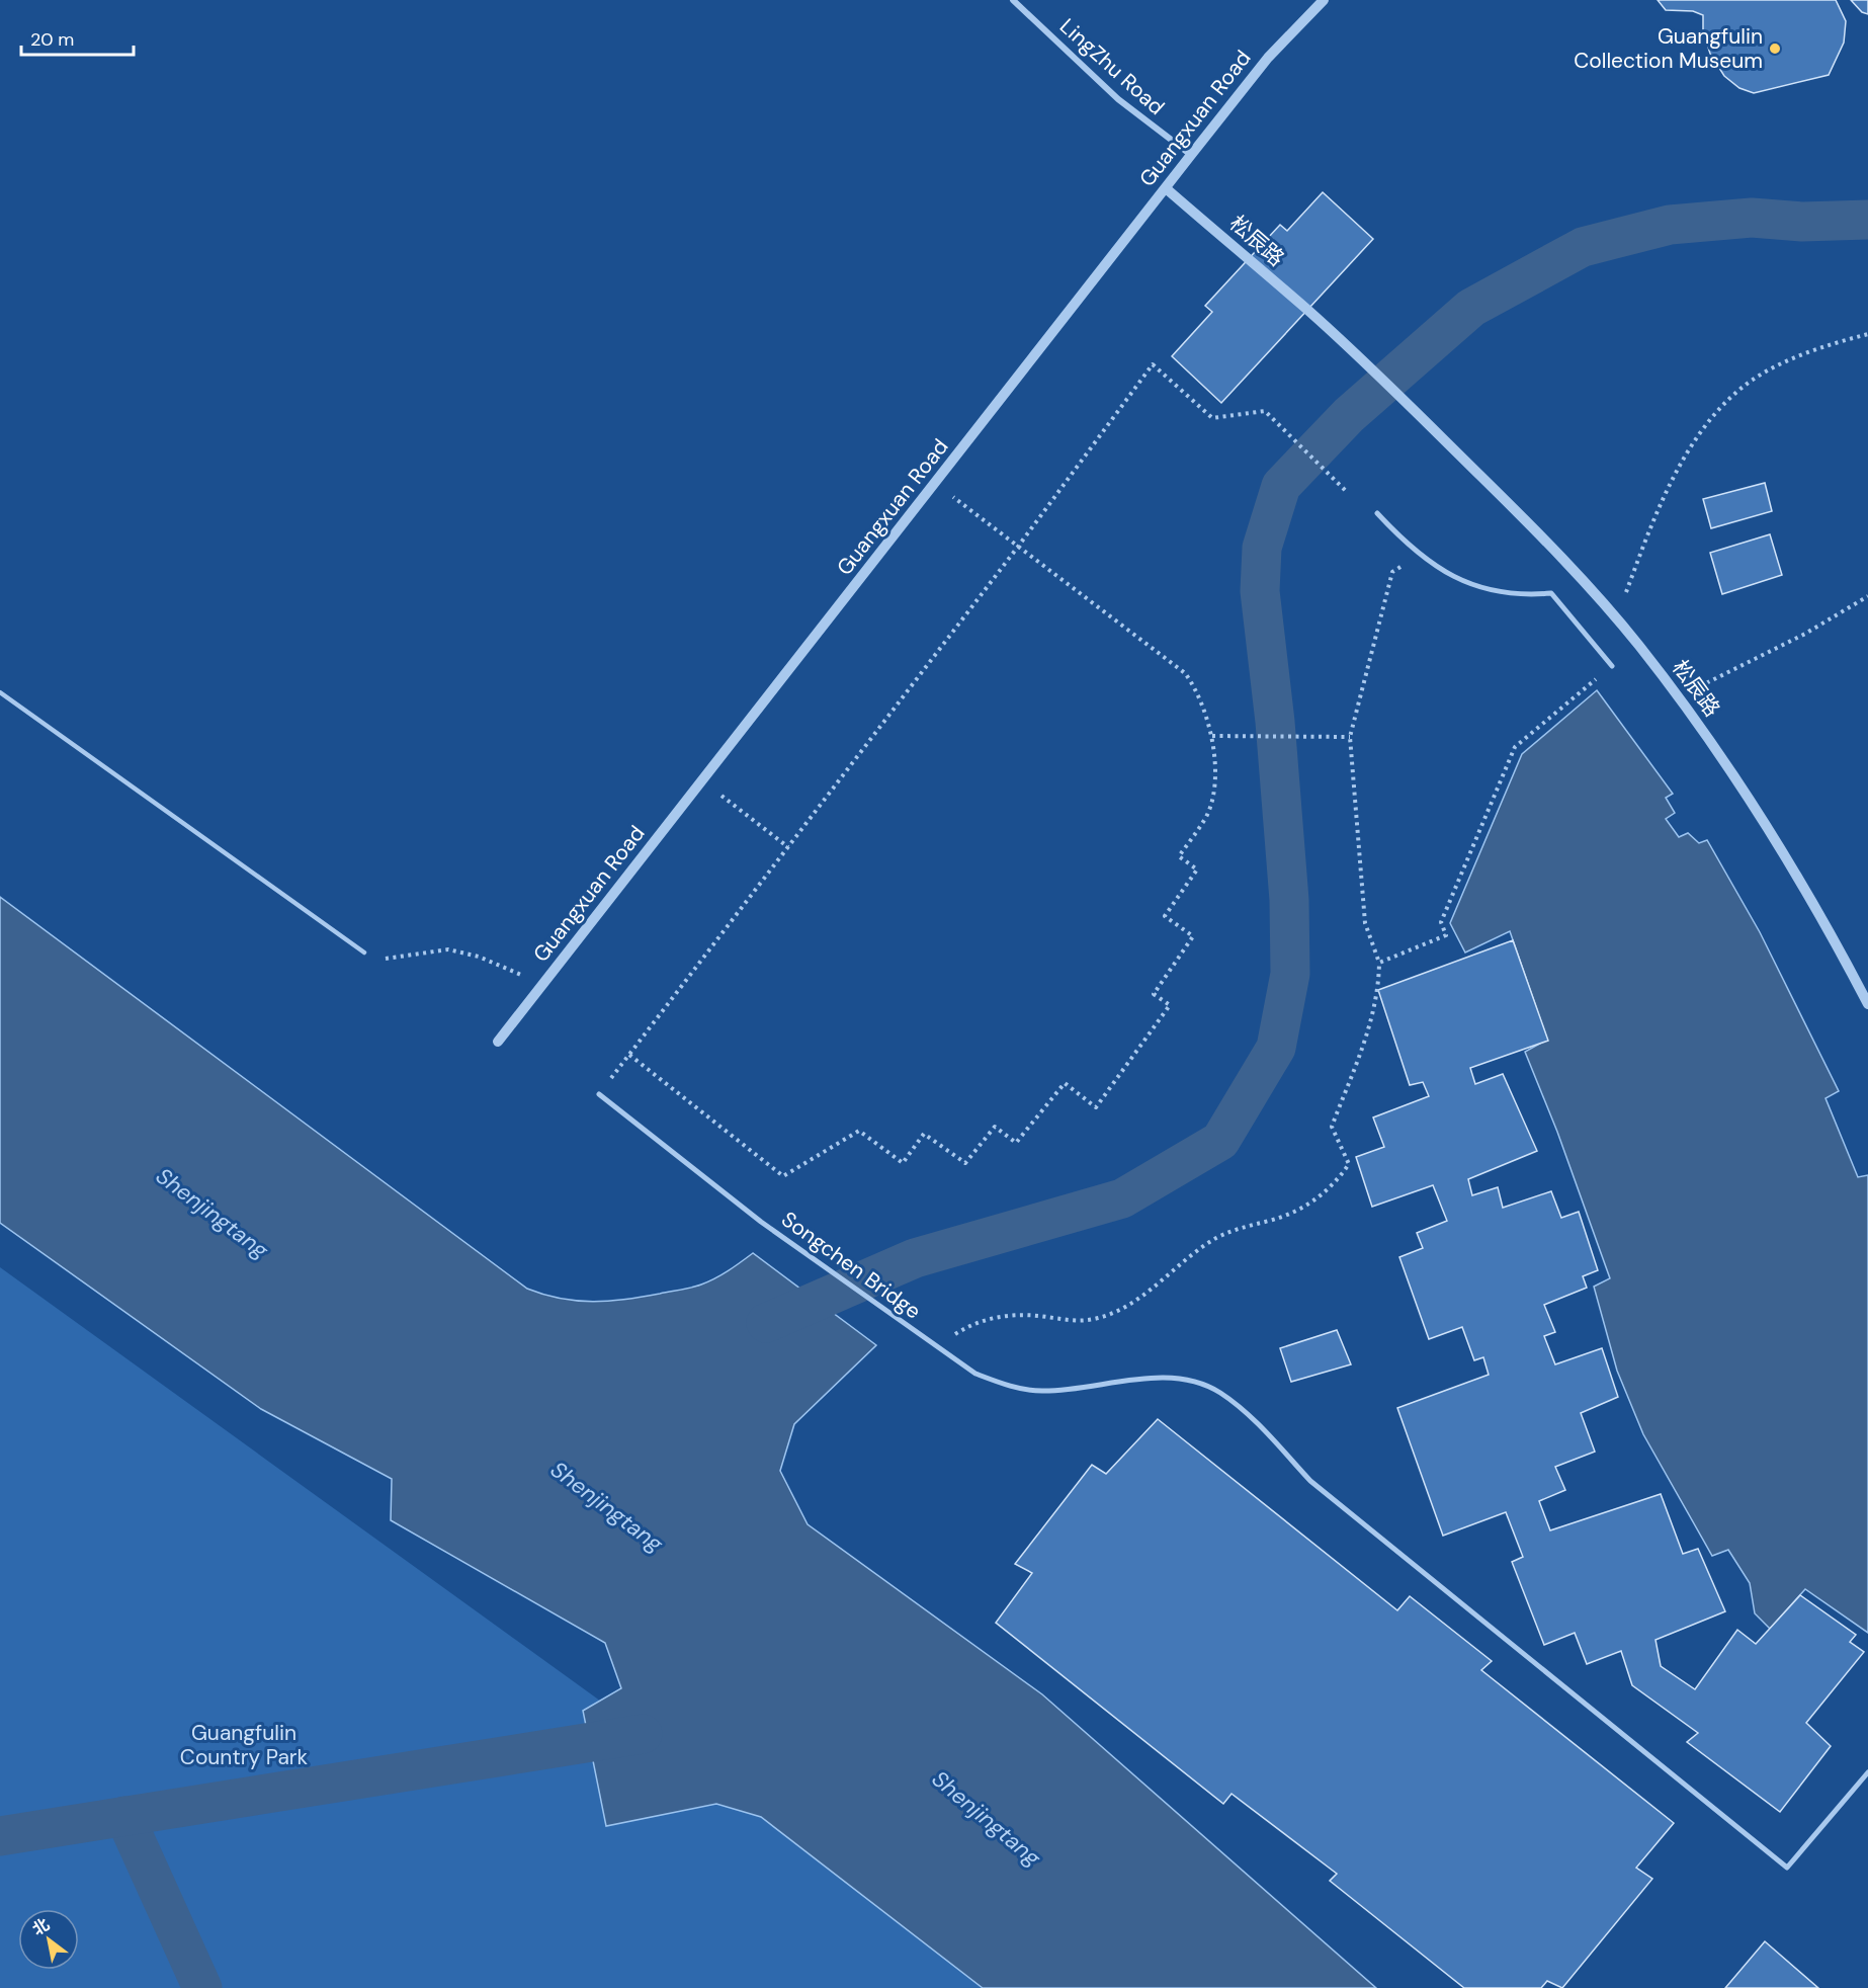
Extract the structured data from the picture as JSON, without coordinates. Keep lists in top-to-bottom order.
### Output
{
  "streets": {
    "street": [
      "LingZhu Road",
      "Guangxuan Road",
      "松辰路",
      "Songchen Bridge"
    ]
  },
  "crossings": [
    ["LingZhu Road", "Guangxuan Road"],
    ["Guangxuan Road", "松辰路"]
  ],
  "water": ["Shenjingtang"],
  "parks": ["Guangfulin Country Park"],
  "places": ["Guangfulin Collection Museum"],
  "scale_bar": "20 m",
  "north": "top left"
}
